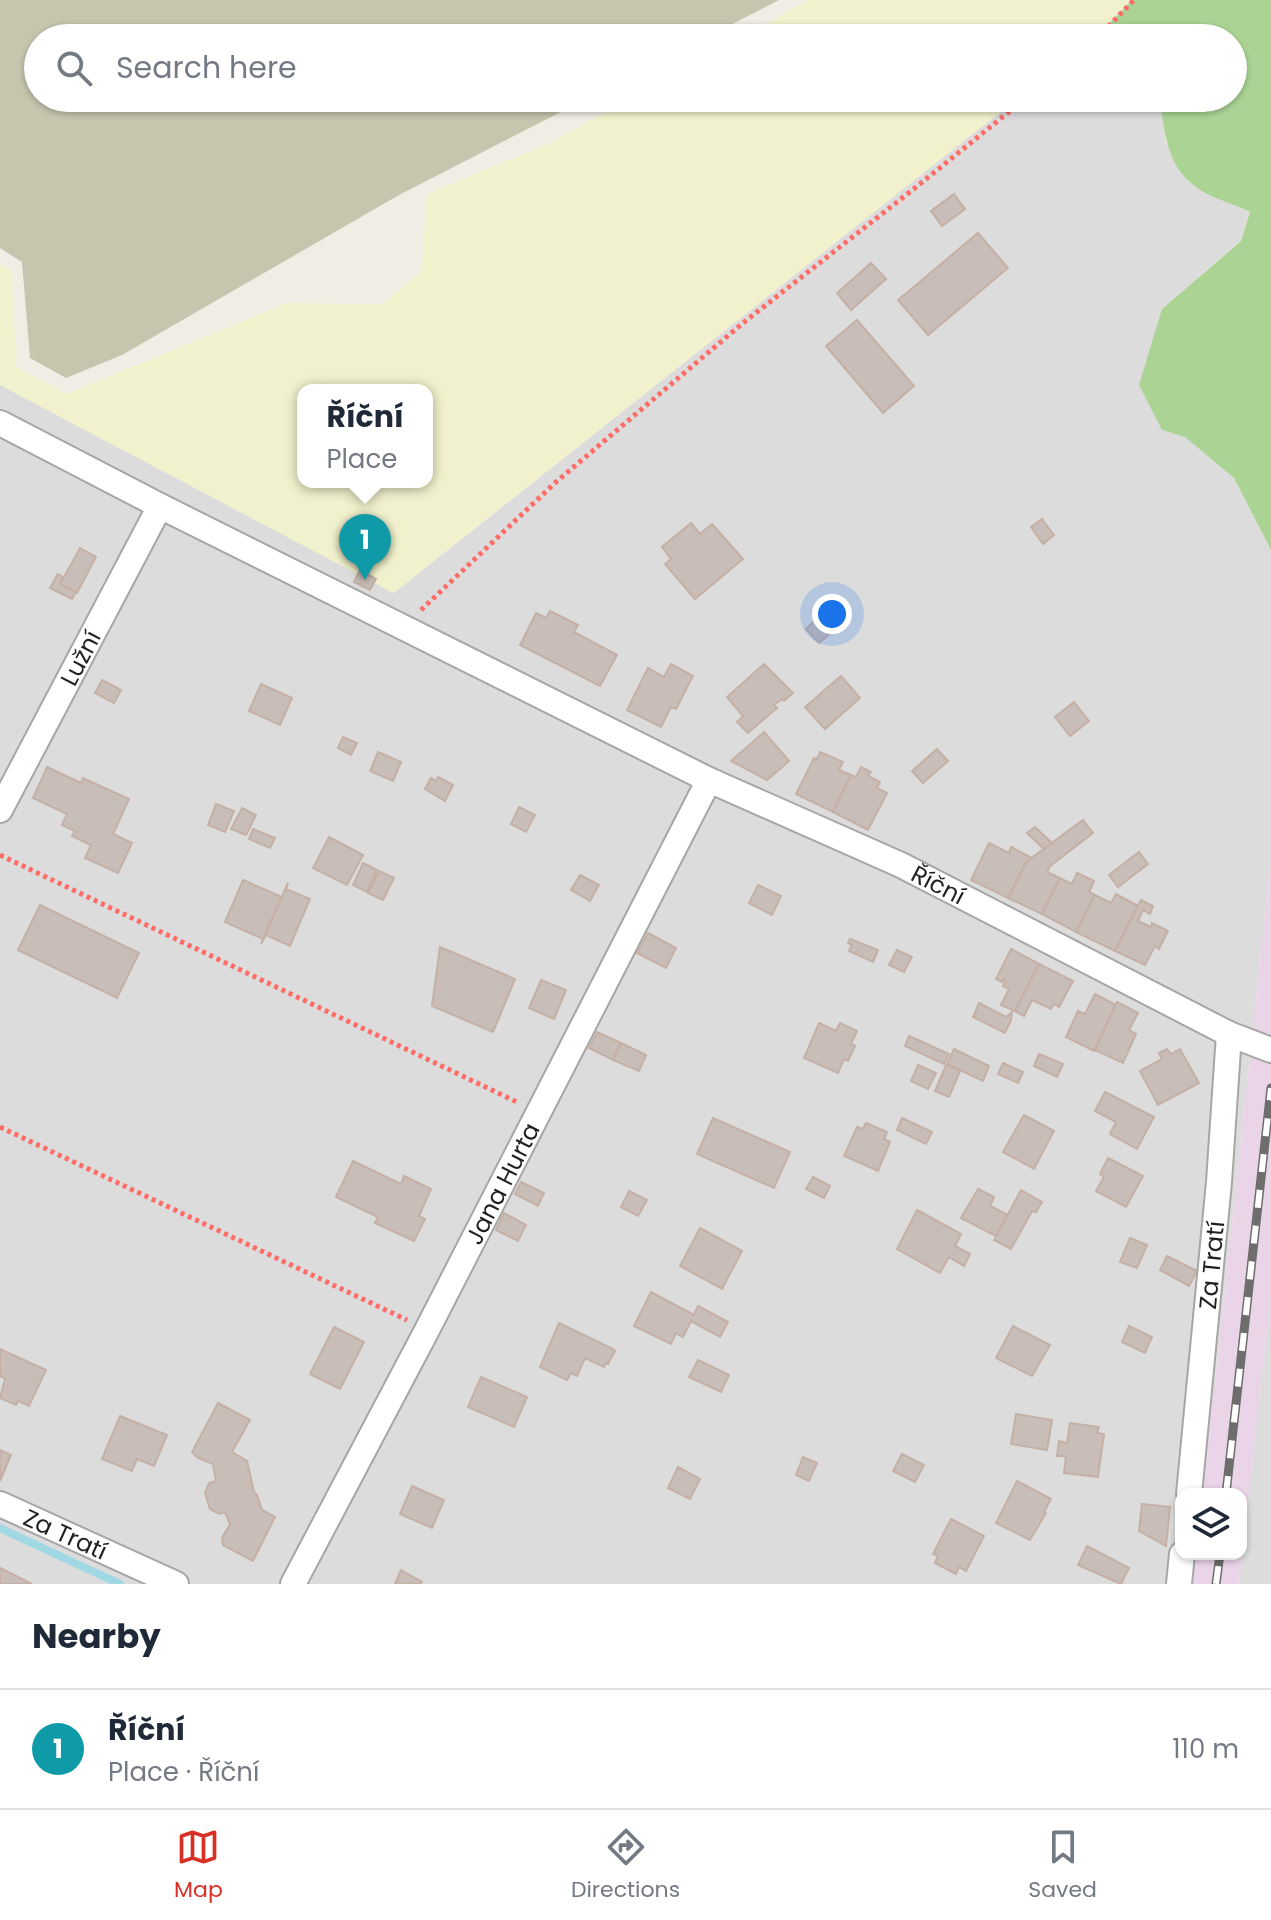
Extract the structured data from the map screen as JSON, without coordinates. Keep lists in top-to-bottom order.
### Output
{
  "streets": {
    "street": [
      "Lužní",
      "Říční",
      "Jana Hurta",
      "Za Tratí"
    ]
  },
  "crossings": [
    ["Lužní", "Říční"],
    ["Říční", "Jana Hurta"],
    ["Říční", "Za Tratí"]
  ],
  "page": {
    "search": "Search here",
    "popup": ["Říční", "Place"],
    "pins": "1",
    "heading": "Nearby",
    "list": [
      {
        "mark": "1",
        "name": "Říční",
        "note": "Place · Říční",
        "value": "110 m"
      }
    ],
    "nav": ["Map", "Directions", "Saved"]
  }
}
